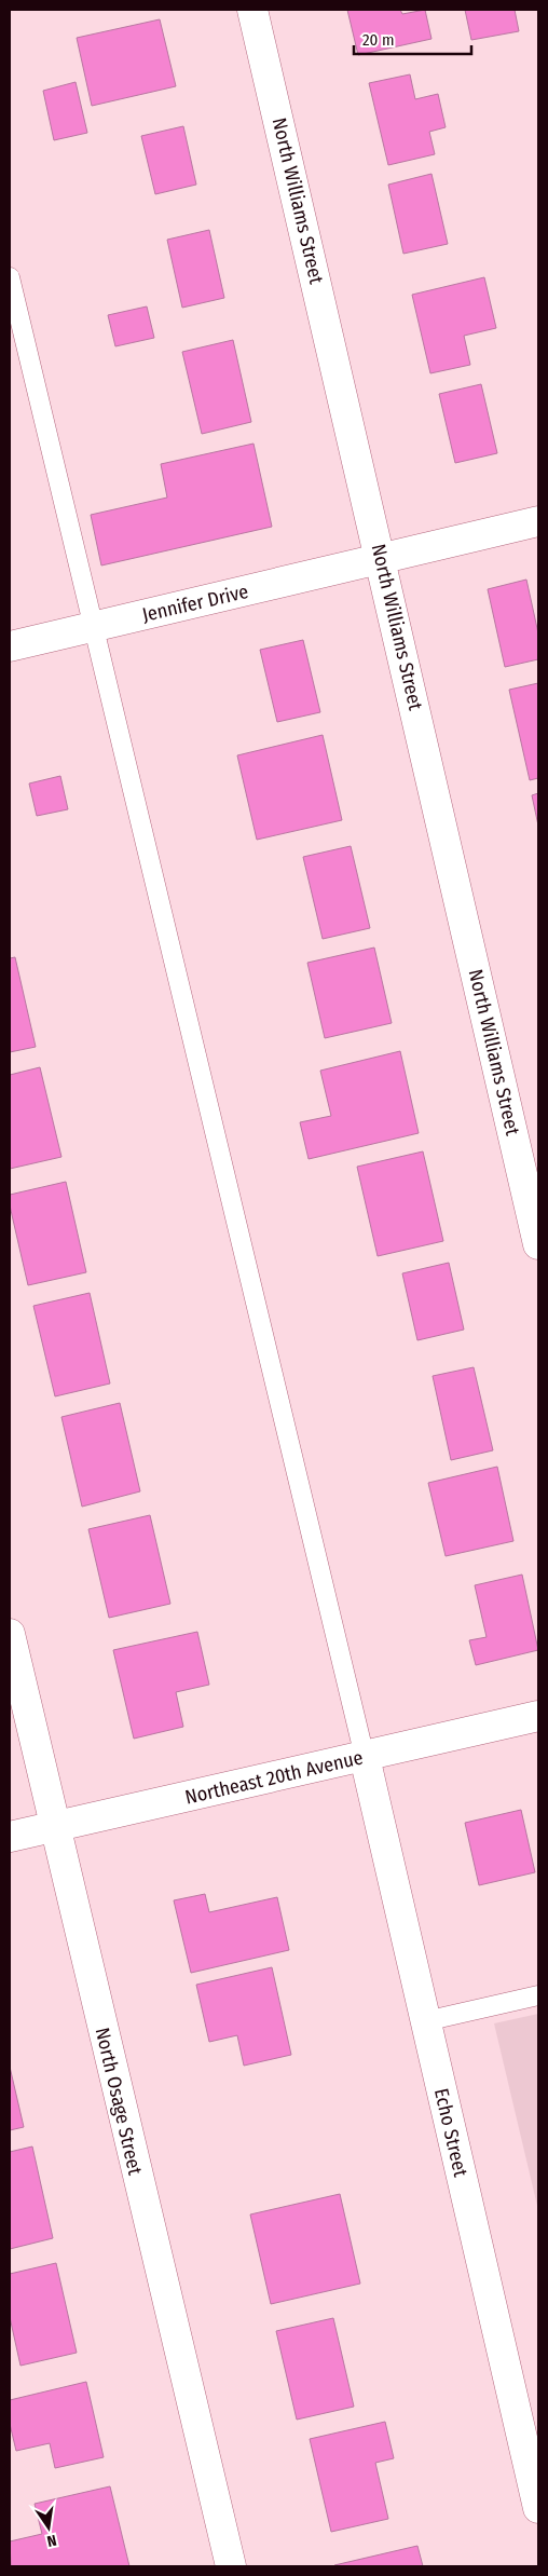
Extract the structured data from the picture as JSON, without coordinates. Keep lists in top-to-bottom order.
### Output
{
  "streets": {
    "street": [
      "North Williams Street",
      "Jennifer Drive",
      "Northeast 20th Avenue",
      "North Osage Street",
      "Echo Street"
    ]
  },
  "crossings": [
    ["North Williams Street", "Jennifer Drive"],
    ["Northeast 20th Avenue", "North Osage Street"],
    ["Northeast 20th Avenue", "Echo Street"]
  ],
  "scale_bar": "20 m",
  "north": "bottom"
}
